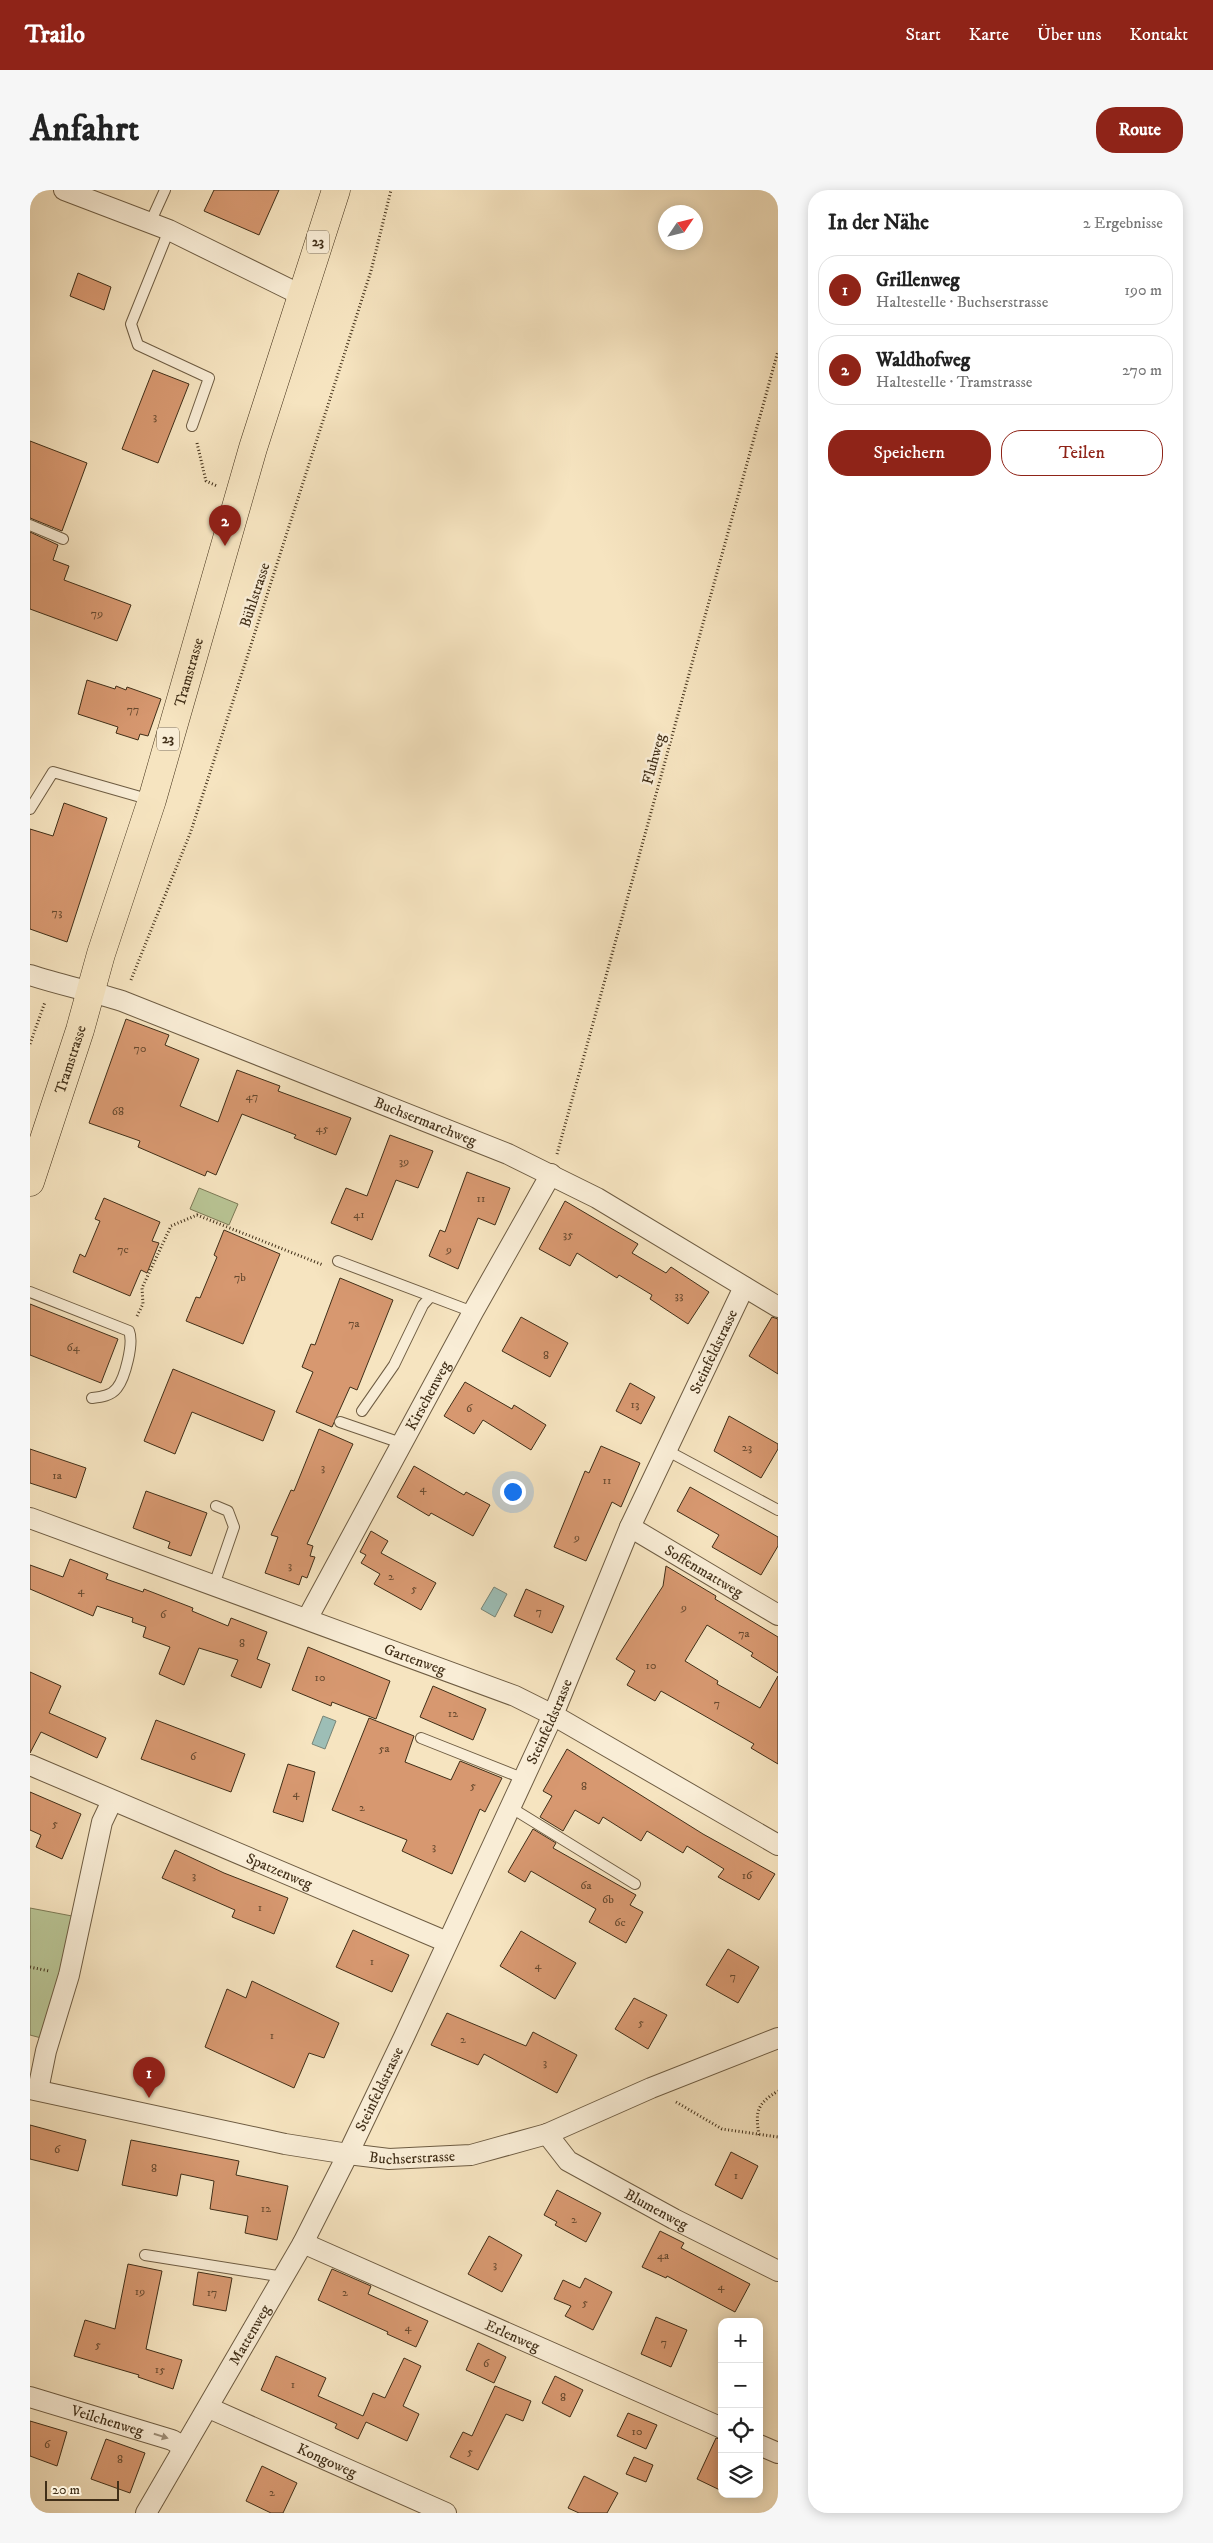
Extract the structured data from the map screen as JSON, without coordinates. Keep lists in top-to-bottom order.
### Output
{
  "streets": {
    "main road": ["23", "Tramstrasse"],
    "street": [
      "Buchsermarchweg",
      "Steinfeldstrasse",
      "Kirschenweg",
      "Soffenmattweg",
      "Gartenweg",
      "Spatzenweg",
      "Buchserstrasse",
      "Blumenweg",
      "Mattenweg",
      "Erlenweg",
      "Veilchenweg",
      "Kongoweg"
    ],
    "path": ["Bühlstrasse", "Fluhweg"]
  },
  "crossings": [
    ["Bühlstrasse", "Buchsermarchweg"],
    ["Tramstrasse", "Buchsermarchweg"],
    ["Fluhweg", "Buchsermarchweg"],
    ["Fluhweg", "Kirschenweg"],
    ["Buchsermarchweg", "Steinfeldstrasse"],
    ["Buchsermarchweg", "Kirschenweg"],
    ["Steinfeldstrasse", "Soffenmattweg"],
    ["Steinfeldstrasse", "Gartenweg"],
    ["Steinfeldstrasse", "Spatzenweg"],
    ["Steinfeldstrasse", "Buchserstrasse"],
    ["Steinfeldstrasse", "Mattenweg"],
    ["Kirschenweg", "Gartenweg"],
    ["Buchserstrasse", "Blumenweg"],
    ["Buchserstrasse", "Mattenweg"],
    ["Mattenweg", "Erlenweg"],
    ["Mattenweg", "Veilchenweg"],
    ["Mattenweg", "Kongoweg"]
  ],
  "one_way": ["Veilchenweg"],
  "house_numbers": [
    "3",
    "79",
    "77",
    "73",
    "70",
    "47",
    "68",
    "45",
    "39",
    "11",
    "41",
    "35",
    "7c",
    "9",
    "7b",
    "33",
    "7a",
    "64",
    "8",
    "13",
    "6",
    "23",
    "3",
    "1a",
    "11",
    "4",
    "9",
    "3",
    "2",
    "5",
    "4",
    "9",
    "7",
    "6",
    "7a",
    "8",
    "10",
    "10",
    "7",
    "12",
    "5a",
    "6",
    "5",
    "8",
    "4",
    "2",
    "5",
    "3",
    "3",
    "16",
    "6a",
    "6b",
    "1",
    "6c",
    "1",
    "4",
    "7",
    "5",
    "1",
    "2",
    "3",
    "6",
    "8",
    "1",
    "12",
    "2",
    "4a",
    "3",
    "4",
    "19",
    "17",
    "2",
    "5",
    "4",
    "7",
    "5",
    "6",
    "15",
    "1",
    "8",
    "10",
    "6",
    "5",
    "8",
    "2"
  ],
  "scale_bar": "20 m",
  "north": "top right",
  "page": {
    "header": "Trailo",
    "nav": [
      "Start",
      "Karte",
      "Über uns",
      "Kontakt"
    ],
    "buttons": [
      "Route",
      ["Speichern", "Teilen"]
    ],
    "title": "Anfahrt",
    "heading": ["In der Nähe", "2 Ergebnisse"],
    "list": [
      {
        "mark": "1",
        "name": "Grillenweg",
        "note": "Haltestelle · Buchserstrasse",
        "value": "190 m"
      },
      {
        "mark": "2",
        "name": "Waldhofweg",
        "note": "Haltestelle · Tramstrasse",
        "value": "270 m"
      }
    ],
    "pins": ["2", "1"],
    "map_buttons": ["+", "−"],
    "scale": "20 m"
  }
}
